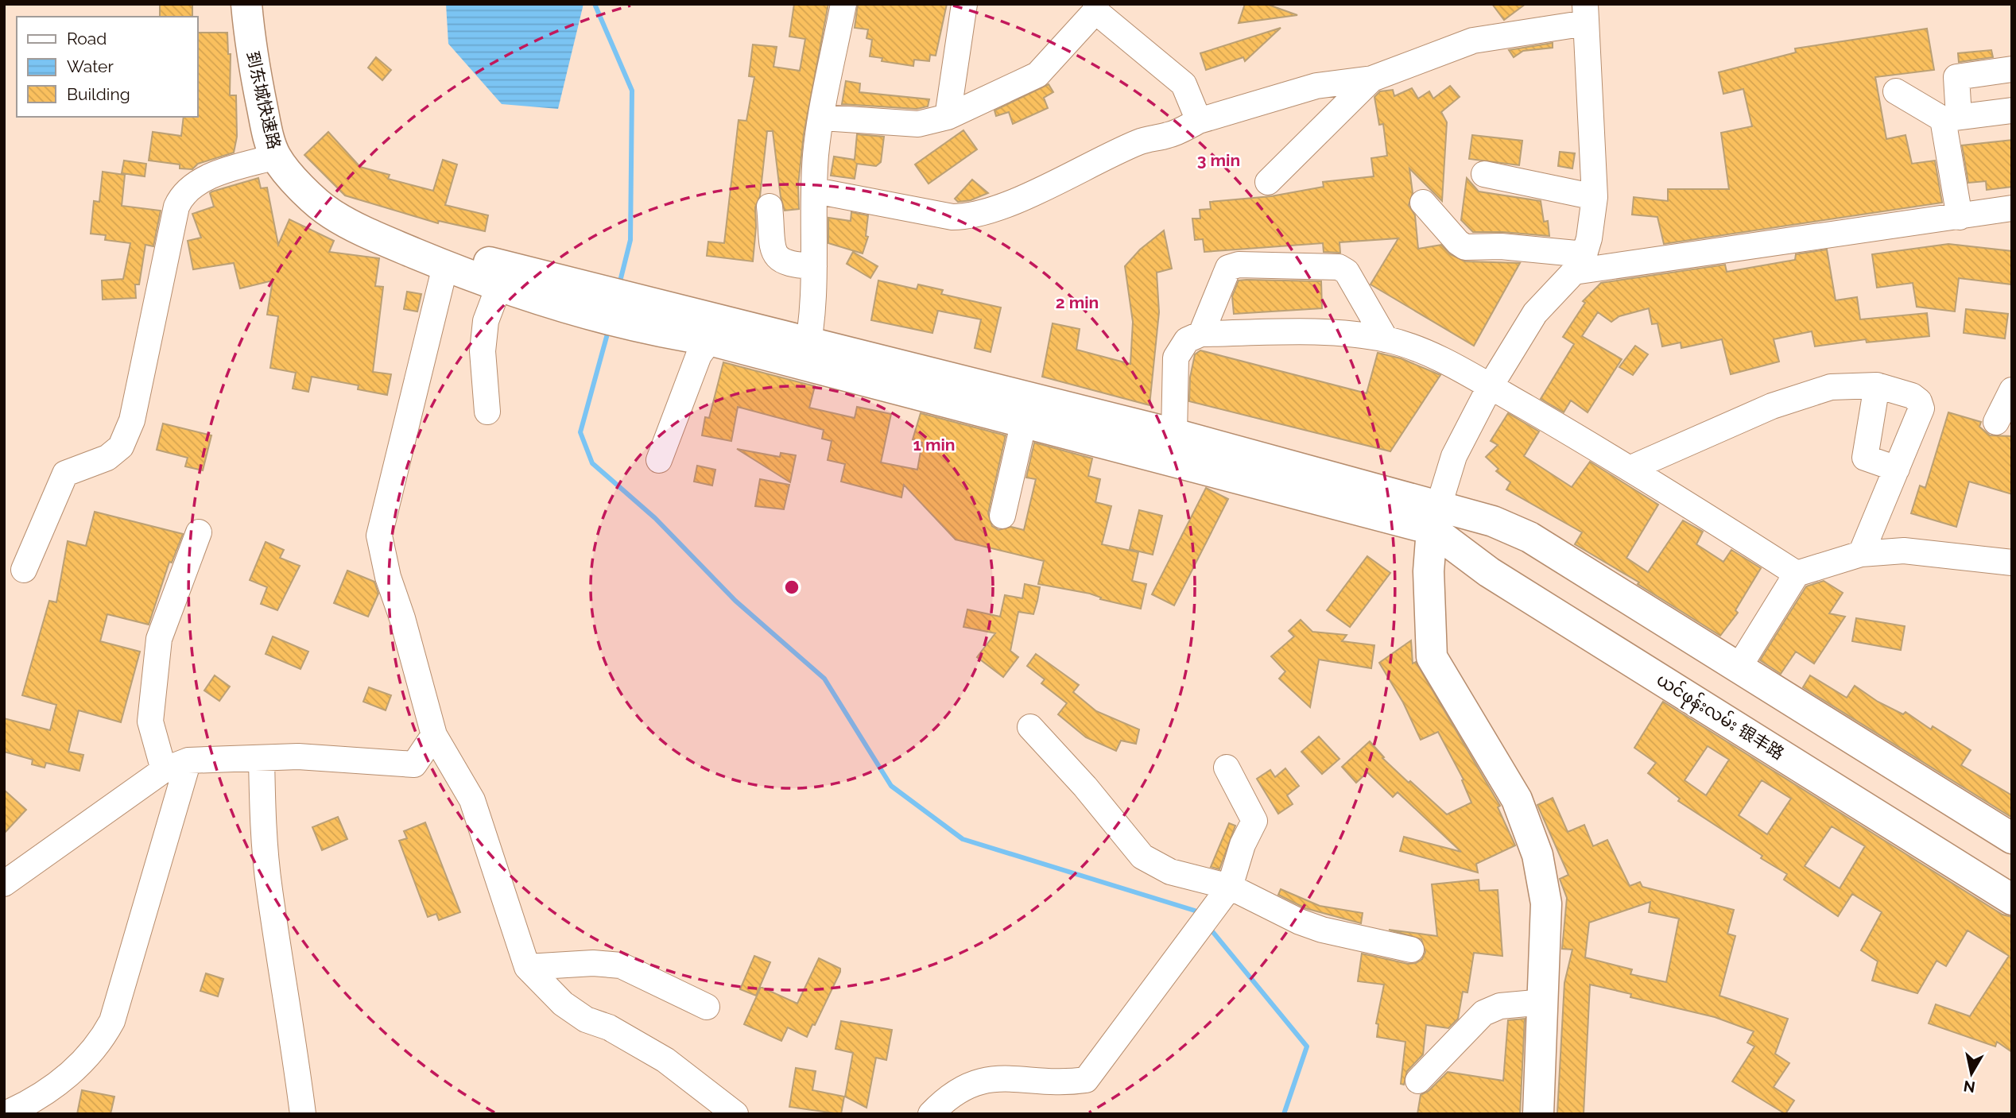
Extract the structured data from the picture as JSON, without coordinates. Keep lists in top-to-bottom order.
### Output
{
  "streets": {
    "main road": ["到东城快速路", "ယင်ဖုန်းလမ်း 银丰路"]
  },
  "legend": ["Road", "Water", "Building"],
  "north": "bottom",
  "rings": ["3 min", "2 min", "1 min"]
}
